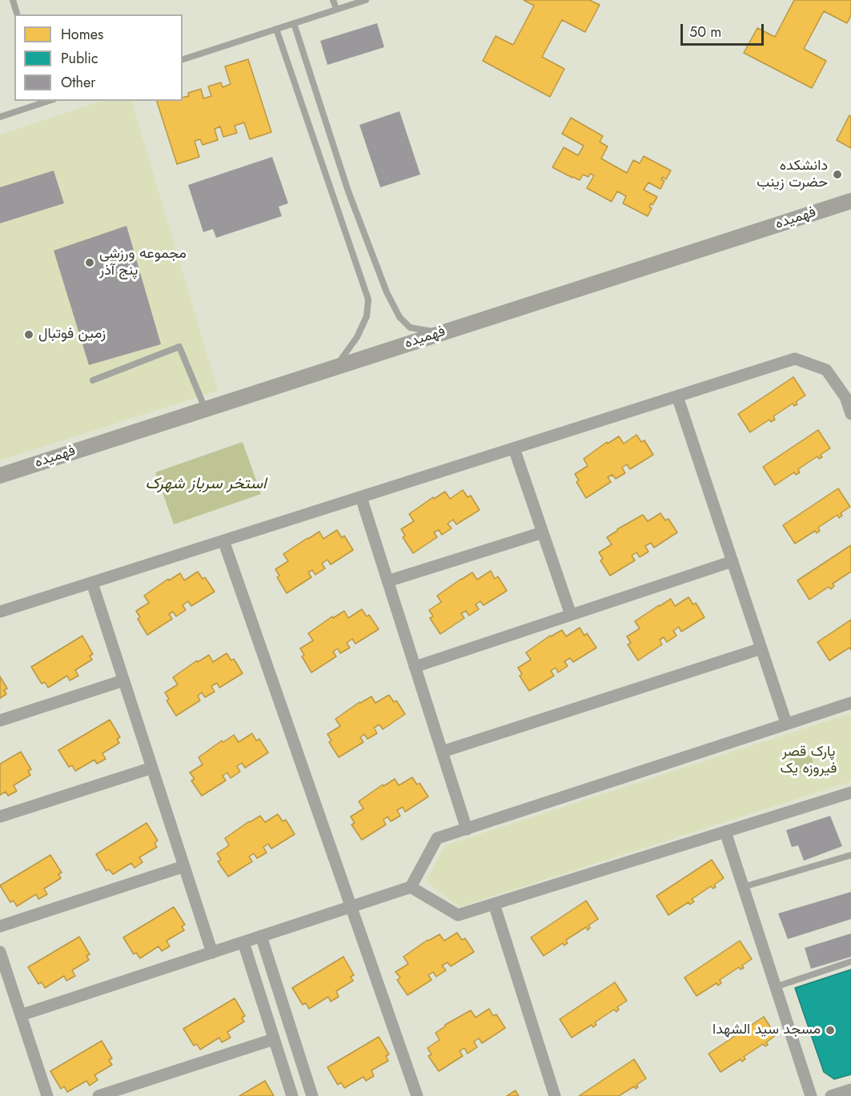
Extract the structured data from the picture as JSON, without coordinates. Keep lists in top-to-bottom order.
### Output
{
  "streets": {
    "main road": ["فهمیده"]
  },
  "water": ["استخر سرباز شهرک"],
  "parks": ["پارک قصر فیروزه یک"],
  "places": [
    "دانشکده حضرت زینب",
    "مجموعه ورزشی پنج آذر",
    "زمین فوتبال",
    "مسجد سید الشهدا"
  ],
  "legend": ["Homes", "Public", "Other"],
  "scale_bar": "50 m"
}
